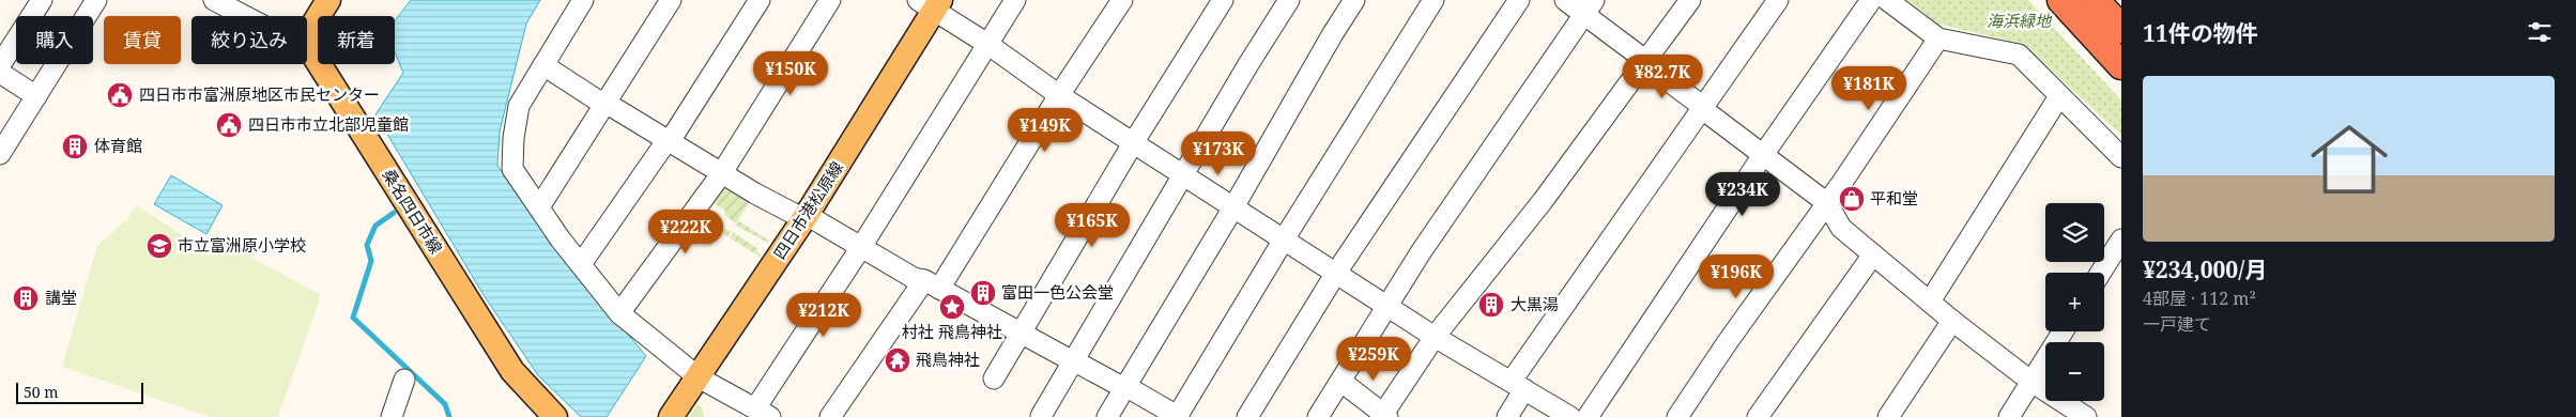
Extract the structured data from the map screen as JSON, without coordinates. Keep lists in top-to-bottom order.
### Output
{
  "streets": {
    "main road": ["四日市港松原線", "桑名四日市線"]
  },
  "parks": ["海浜緑地"],
  "places": {
    "public building": ["四日市市富洲原地区市民センター", "四日市市立北部児童館"],
    "building": [
      "体育館",
      "富田一色公会堂",
      "講堂",
      "大黒湯"
    ],
    "shop": ["平和堂"],
    "school or university": ["市立富洲原小学校"],
    "place": ["村社 飛鳥神社"],
    "temple": ["飛鳥神社"]
  },
  "scale_bar": "50 m",
  "page": {
    "heading": "11件の物件",
    "chip": [
      "購入",
      "賃貸",
      "絞り込み",
      "新着"
    ],
    "price": [
      "¥150K",
      "¥82.7K",
      "¥181K",
      "¥149K",
      "¥173K",
      "¥234K",
      "¥165K",
      "¥222K",
      "¥196K",
      "¥212K",
      "¥259K"
    ],
    "list": [
      {
        "name": "¥234,000/月",
        "note": "4部屋 · 112 m² · 一戸建て"
      }
    ],
    "map_buttons": ["+", "−"],
    "scale": "50 m"
  }
}
